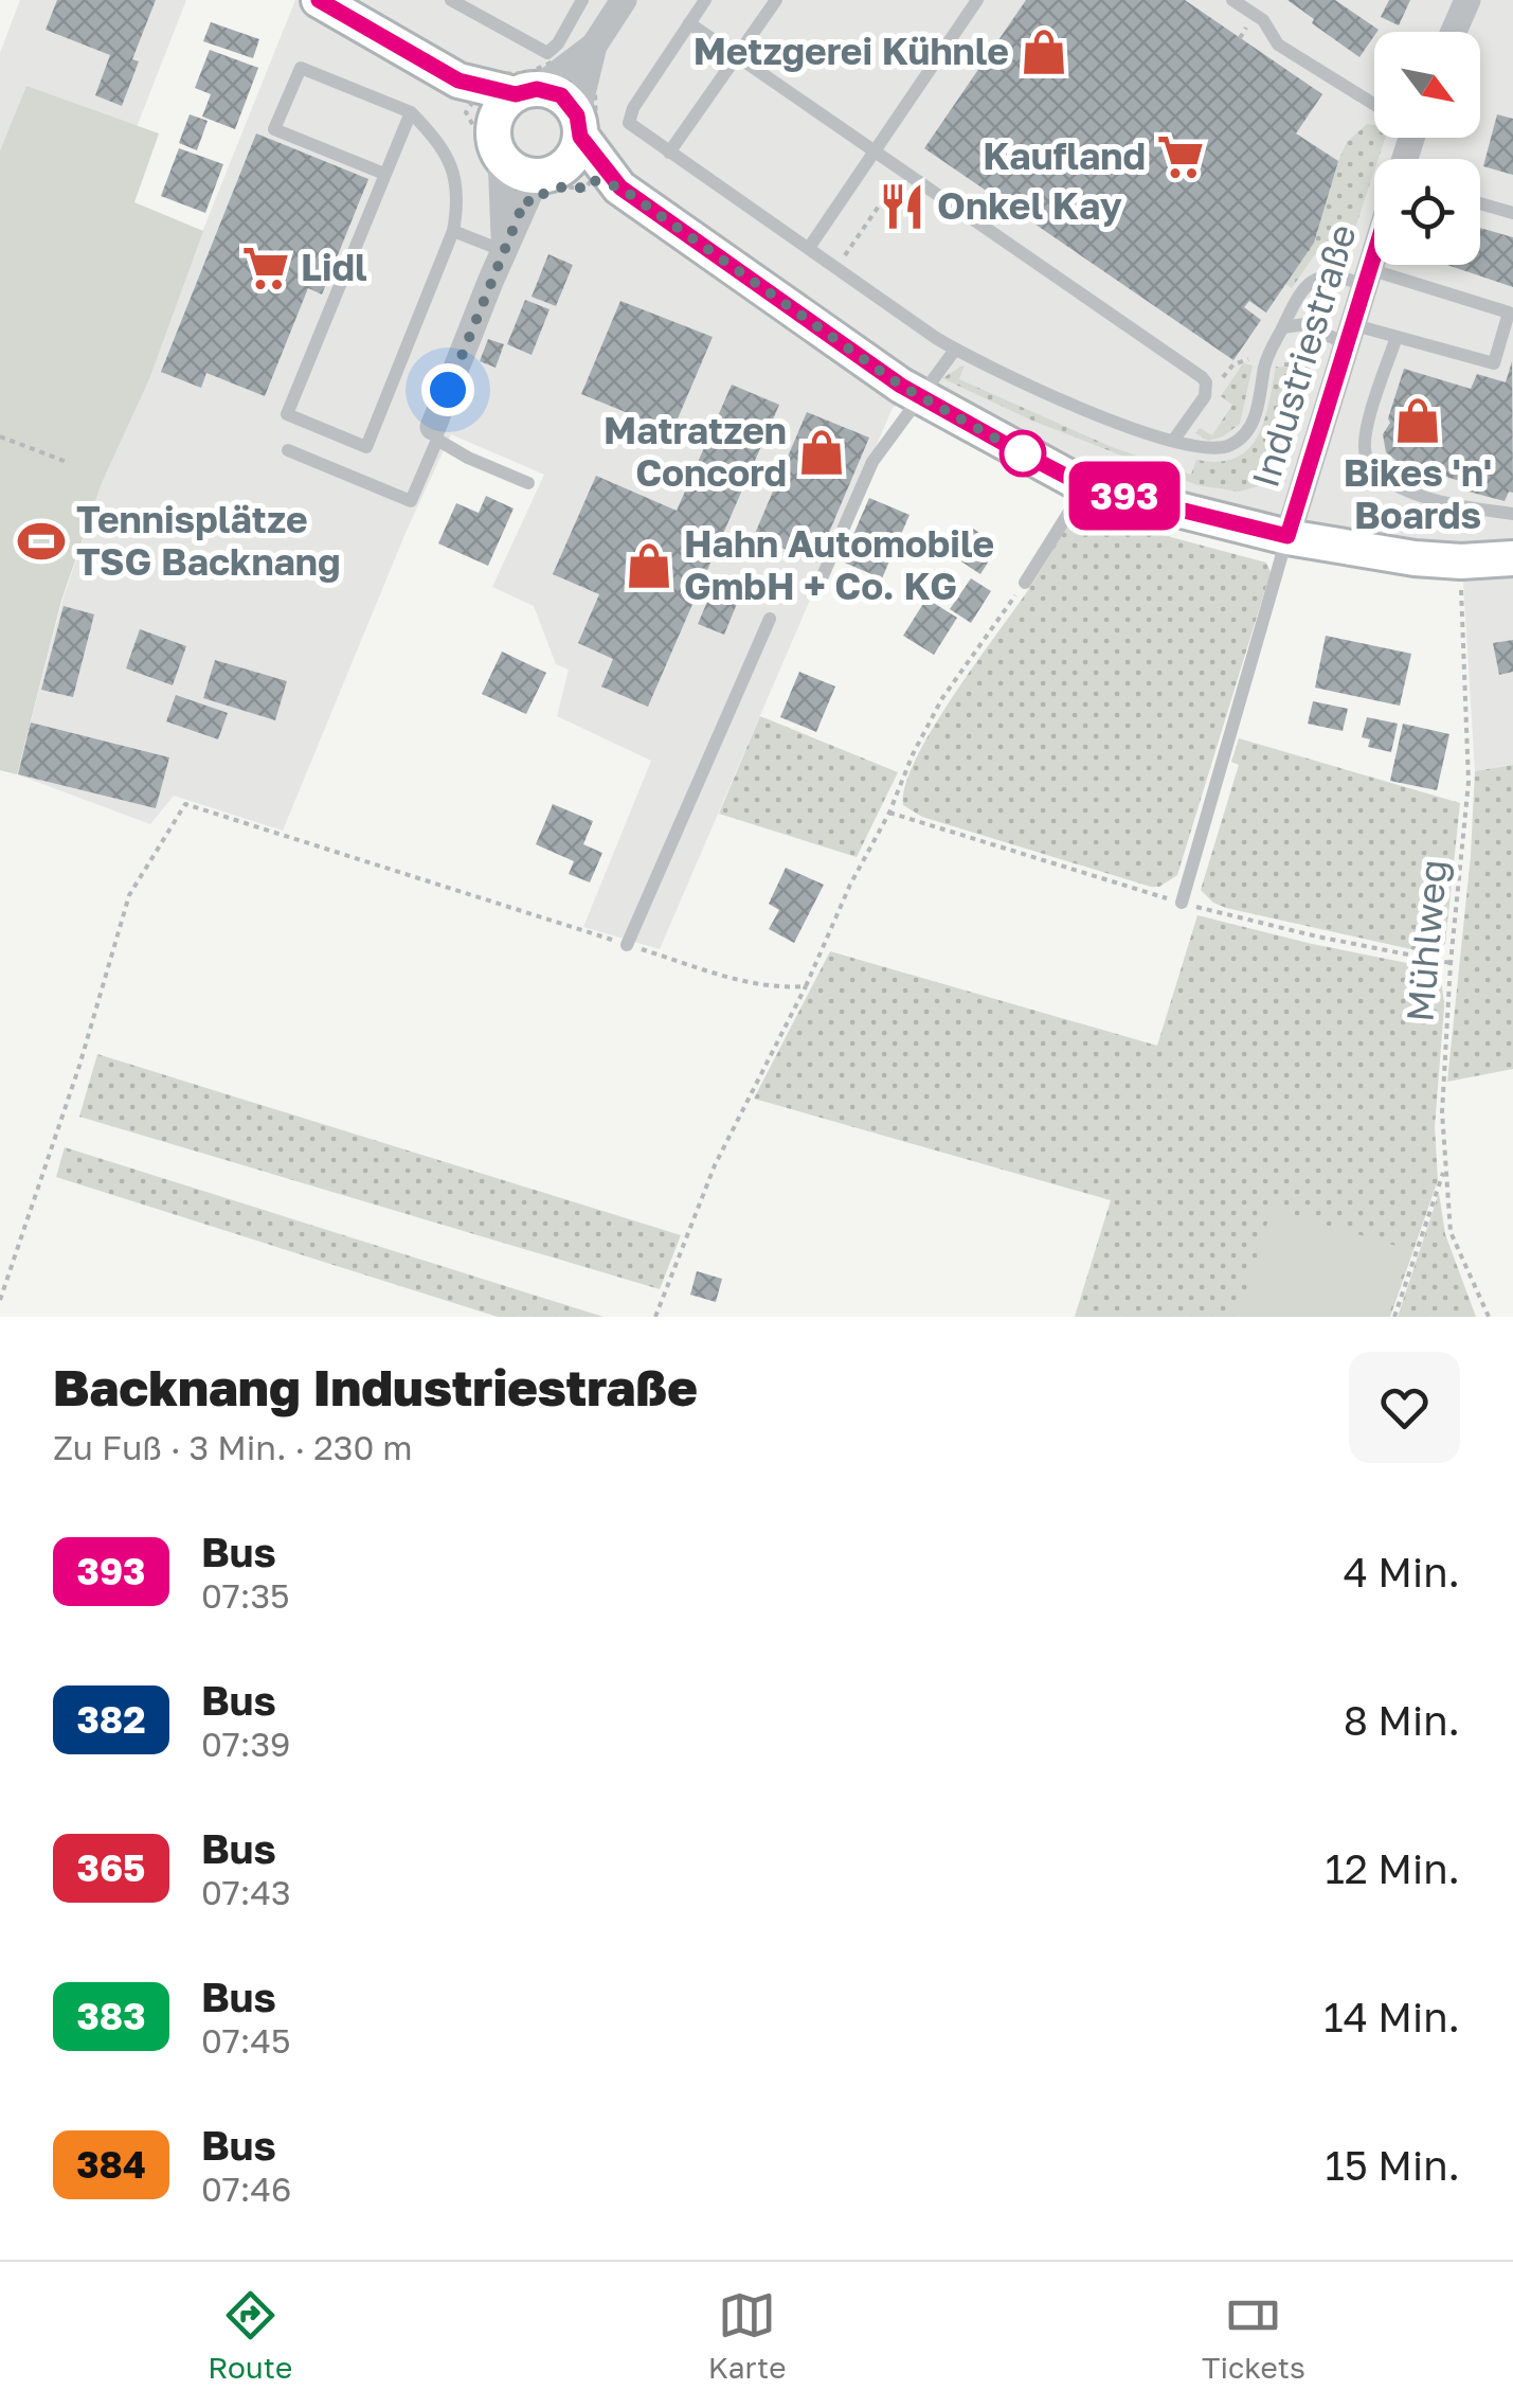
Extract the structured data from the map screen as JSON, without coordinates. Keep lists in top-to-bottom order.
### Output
{
  "streets": {
    "street": ["Industriestraße"],
    "path": ["Mühlweg"]
  },
  "places": {
    "shop": [
      "Metzgerei Kühnle",
      "Bikes 'n' Boards",
      "Matratzen Concord",
      "Hahn Automobile GmbH + Co. KG"
    ],
    "supermarket": ["Kaufland", "Lidl"],
    "restaurant": ["Onkel Kay"],
    "sports": ["Tennisplätze TSG Backnang"]
  },
  "lines": ["bus line 393"],
  "north": "bottom right",
  "page": {
    "on_map": "393",
    "heading": ["Backnang Industriestraße", "Zu Fuß · 3 Min. · 230 m"],
    "list": [
      {
        "mark": "393",
        "name": "Bus",
        "note": "07:35",
        "value": "4 Min."
      },
      {
        "mark": "382",
        "name": "Bus",
        "note": "07:39",
        "value": "8 Min."
      },
      {
        "mark": "365",
        "name": "Bus",
        "note": "07:43",
        "value": "12 Min."
      },
      {
        "mark": "383",
        "name": "Bus",
        "note": "07:45",
        "value": "14 Min."
      },
      {
        "mark": "384",
        "name": "Bus",
        "note": "07:46",
        "value": "15 Min."
      }
    ],
    "tabs": ["Route", "Karte", "Tickets"]
  }
}
